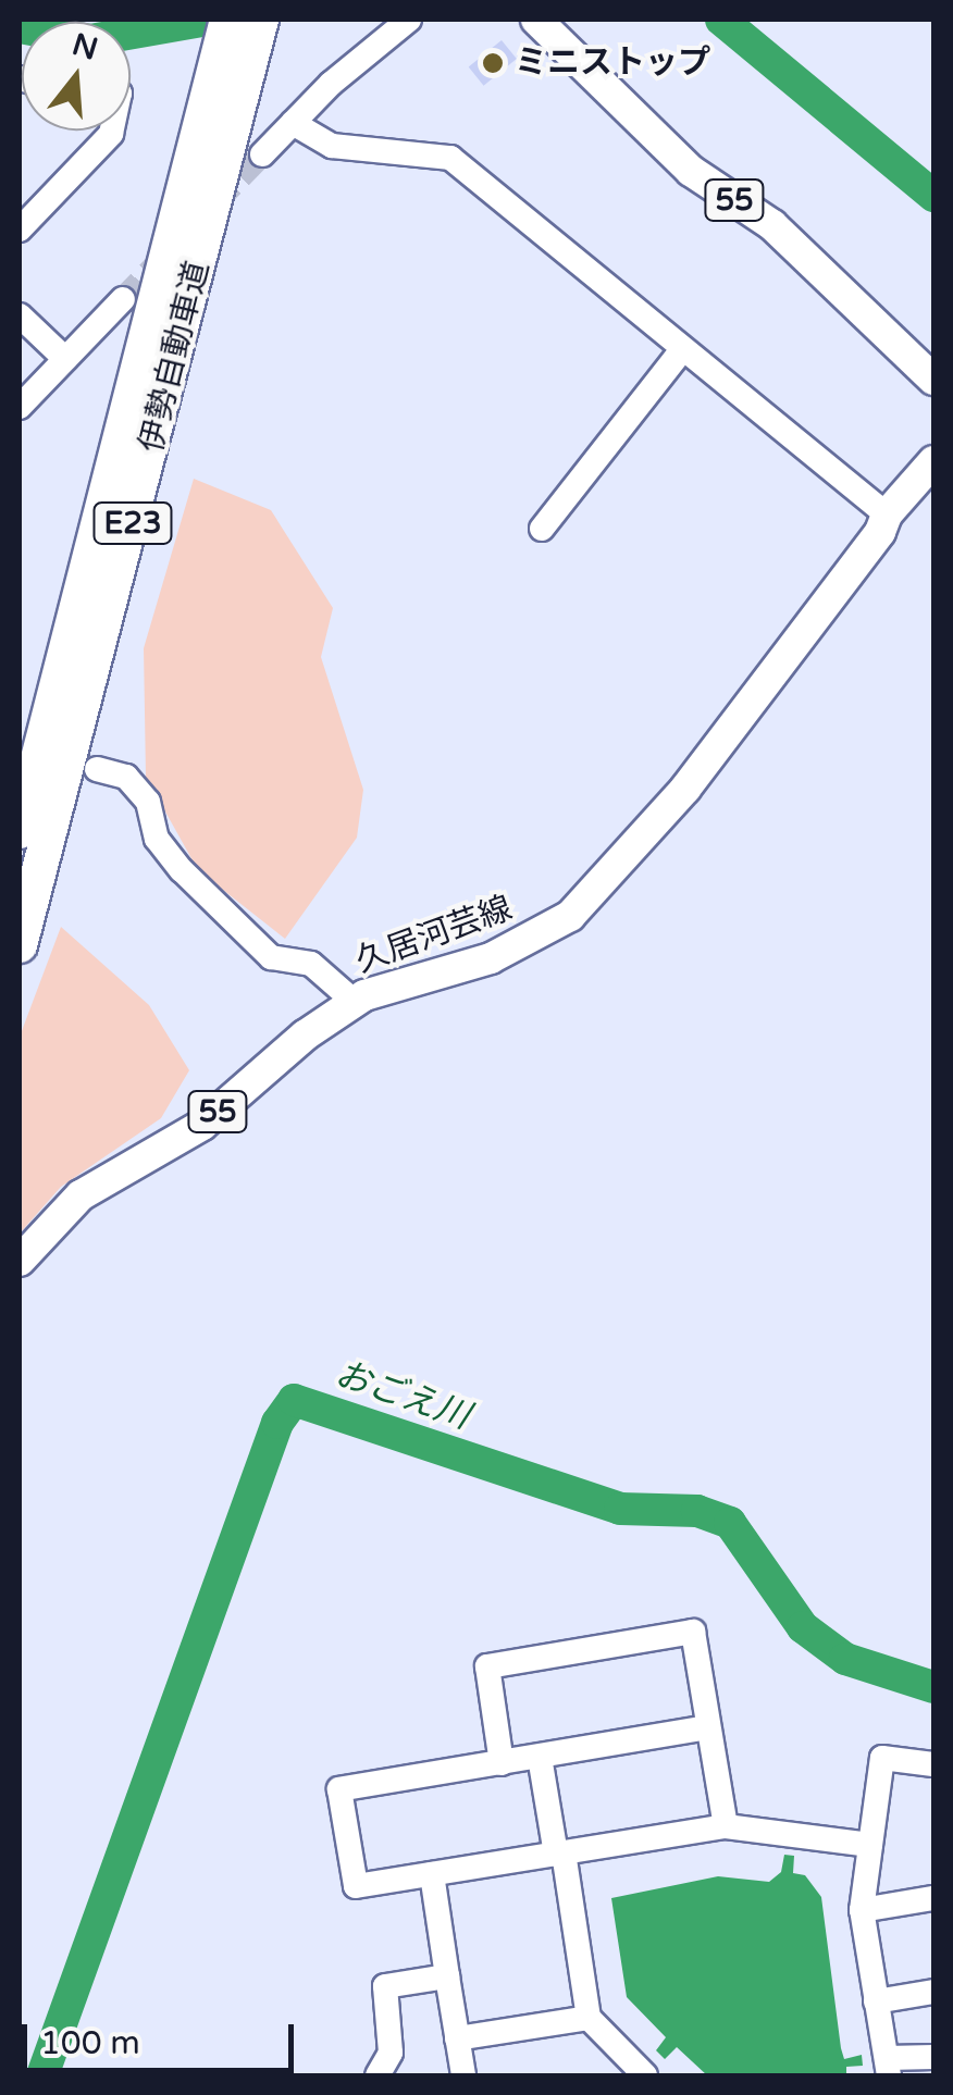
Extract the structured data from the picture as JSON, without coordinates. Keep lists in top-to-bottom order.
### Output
{
  "streets": {
    "highway": ["伊勢自動車道", "E23"],
    "main road": ["55", "久居河芸線"]
  },
  "water": ["おごえ川"],
  "places": ["ミニストップ"],
  "scale_bar": "100 m",
  "north": "top"
}
